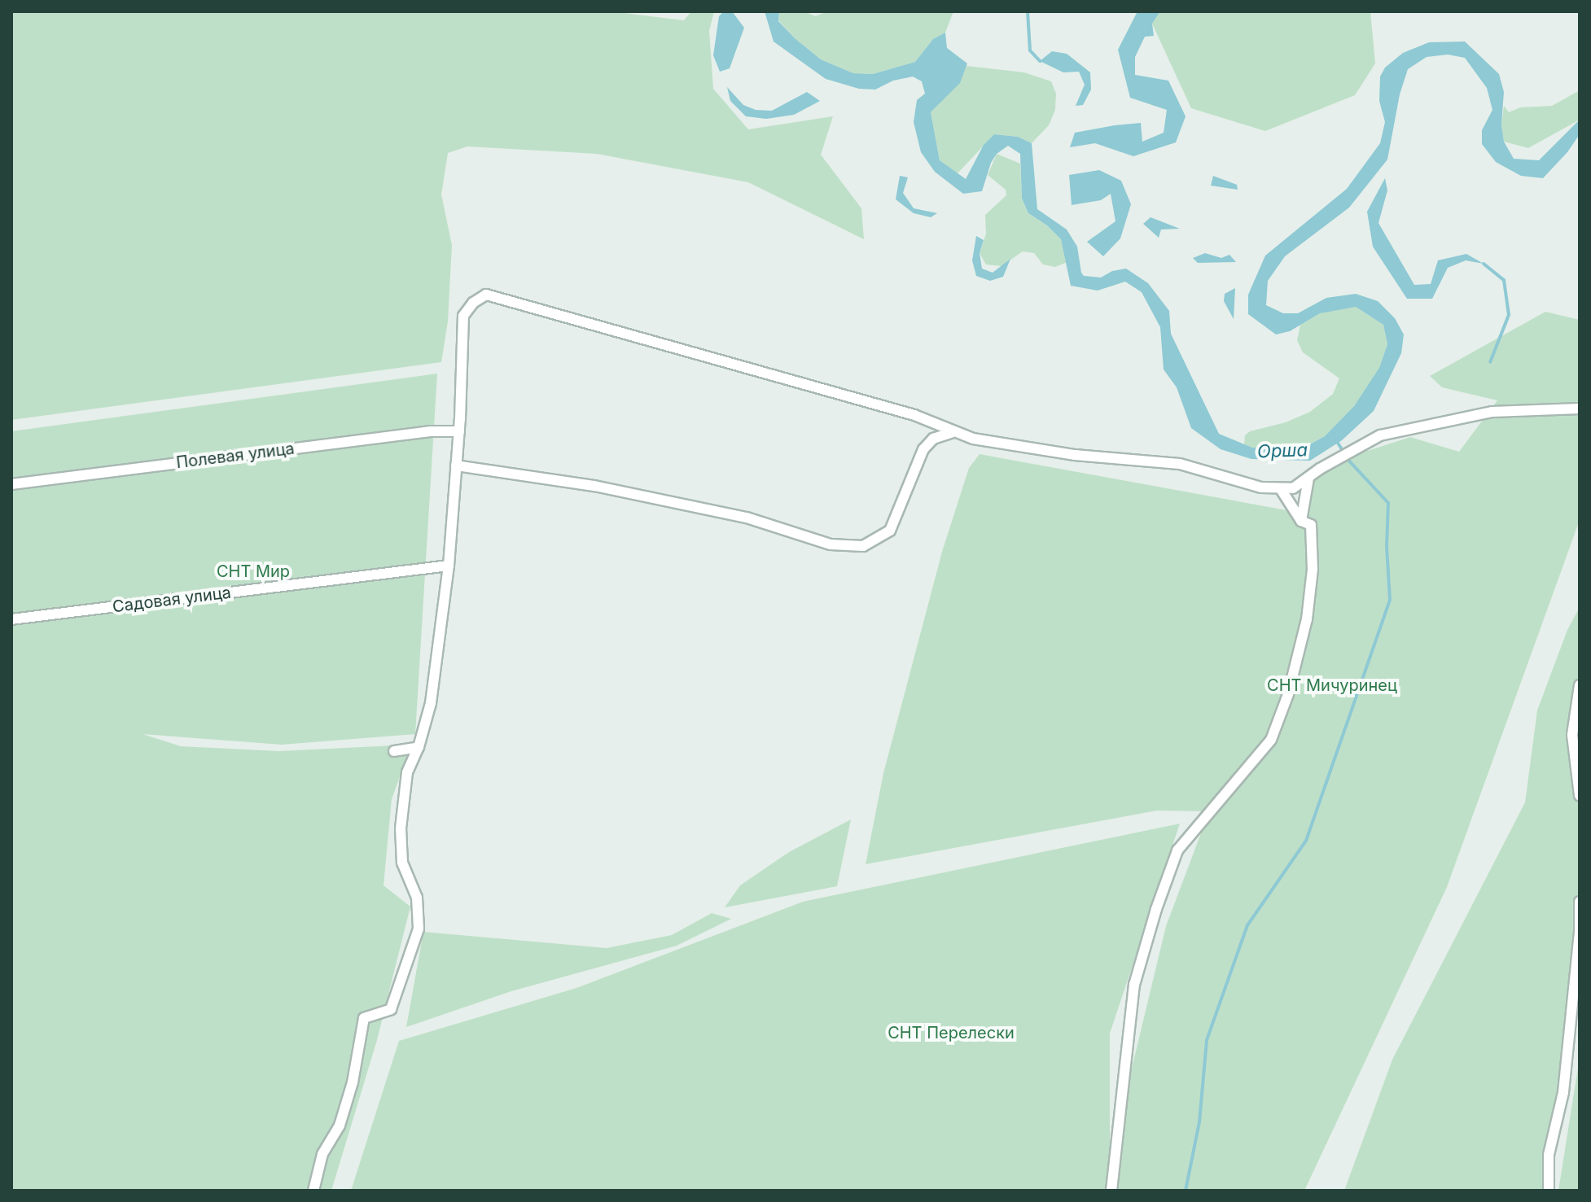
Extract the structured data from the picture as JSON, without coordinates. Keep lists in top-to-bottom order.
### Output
{
  "streets": {
    "street": ["Полевая улица", "Садовая улица"]
  },
  "water": ["Орша"],
  "parks": ["СНТ Мир", "СНТ Мичуринец", "СНТ Перелески"]
}
